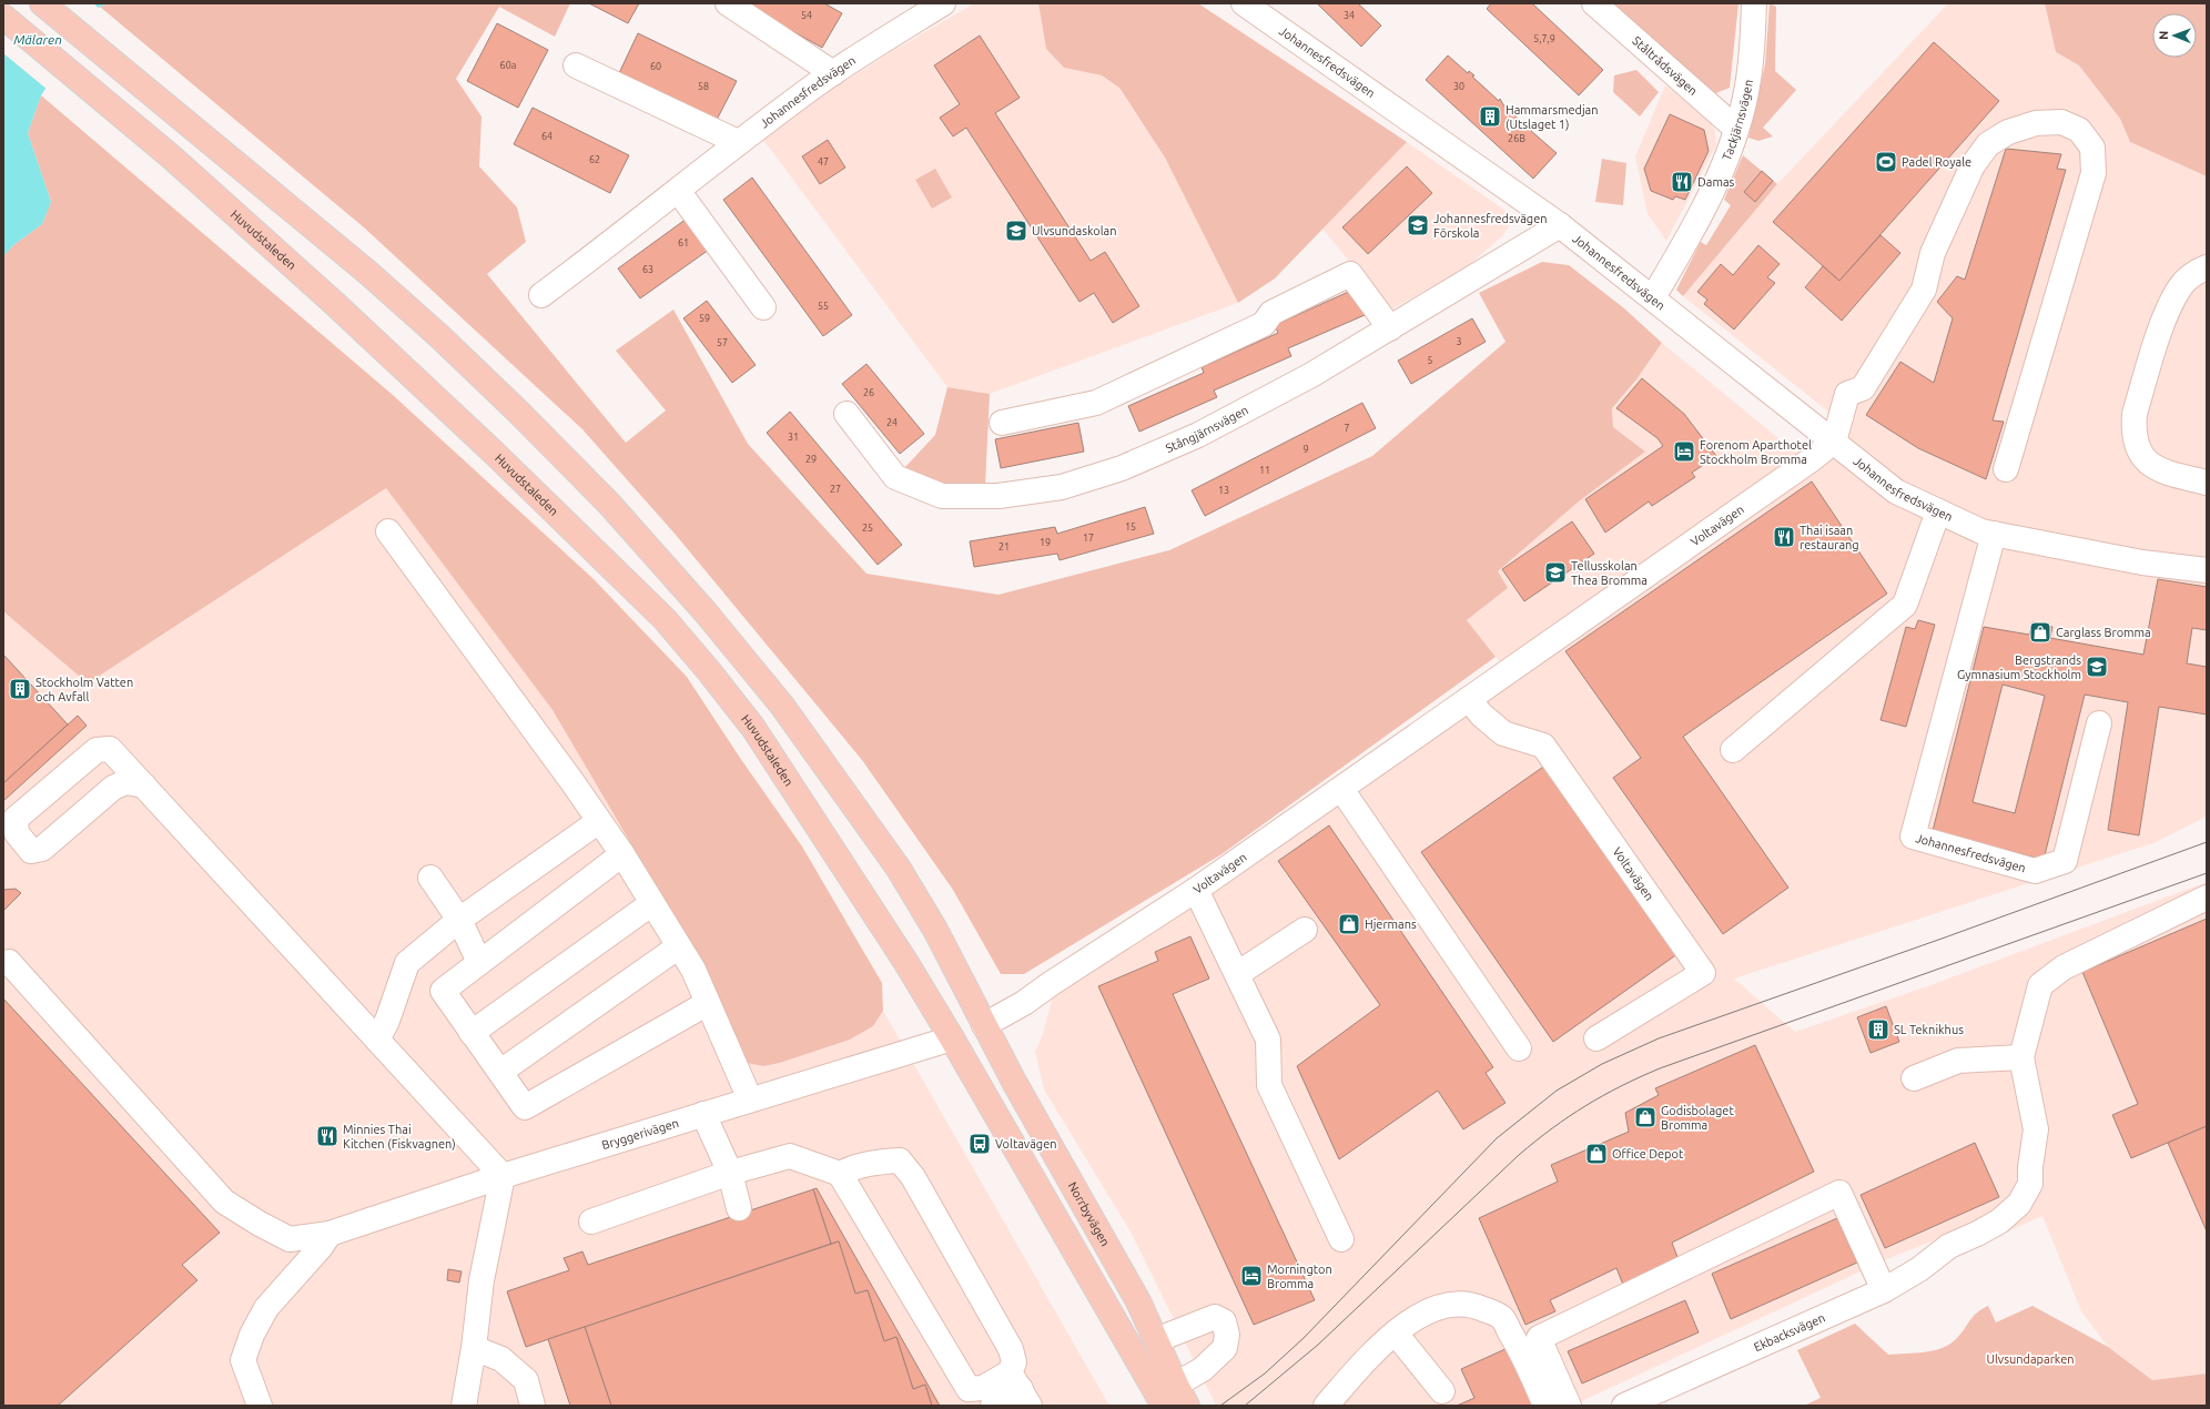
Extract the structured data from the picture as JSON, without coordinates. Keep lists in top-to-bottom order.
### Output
{
  "streets": {
    "main road": ["Huvudstaleden", "Norrbyvägen"],
    "street": [
      "Johannesfredsvägen",
      "Ståltrådsvägen",
      "Tackjärnsvägen",
      "Stångjärnsvägen",
      "Voltavägen",
      "Bryggerivägen",
      "Ekbacksvägen"
    ]
  },
  "crossings": [
    ["Johannesfredsvägen", "Tackjärnsvägen"],
    ["Johannesfredsvägen", "Stångjärnsvägen"],
    ["Johannesfredsvägen", "Voltavägen"],
    ["Ståltrådsvägen", "Tackjärnsvägen"],
    ["Huvudstaleden", "Bryggerivägen"],
    ["Voltavägen", "Norrbyvägen"]
  ],
  "water": ["Mälaren"],
  "parks": ["Ulvsundaparken"],
  "places": {
    "building": ["Hammarsmedjan (Utslaget 1)", "Stockholm Vatten och Avfall", "SL Teknikhus"],
    "sports": ["Padel Royale"],
    "restaurant": ["Damas", "Thai isaan restaurang", "Minnies Thai Kitchen (Fiskvagnen)"],
    "school or university": [
      "Johannesfredsvägen Förskola",
      "Ulvsundaskolan",
      "Tellusskolan Thea Bromma",
      "Bergstrands Gymnasium Stockholm"
    ],
    "hotel": ["Forenom Aparthotel Stockholm Bromma", "Mornington Bromma"],
    "shop": [
      "Carglass Bromma",
      "Hjermans",
      "Godisbolaget Bromma",
      "Office Depot"
    ],
    "bus stop": ["Voltavägen"]
  },
  "house_numbers": [
    "54",
    "34",
    "5,7,9",
    "60a",
    "60",
    "58",
    "30",
    "64",
    "26B",
    "62",
    "47",
    "61",
    "63",
    "55",
    "59",
    "3",
    "57",
    "5",
    "26",
    "24",
    "7",
    "31",
    "9",
    "29",
    "11",
    "27",
    "13",
    "15",
    "25",
    "17",
    "19",
    "21"
  ],
  "north": "left"
}
